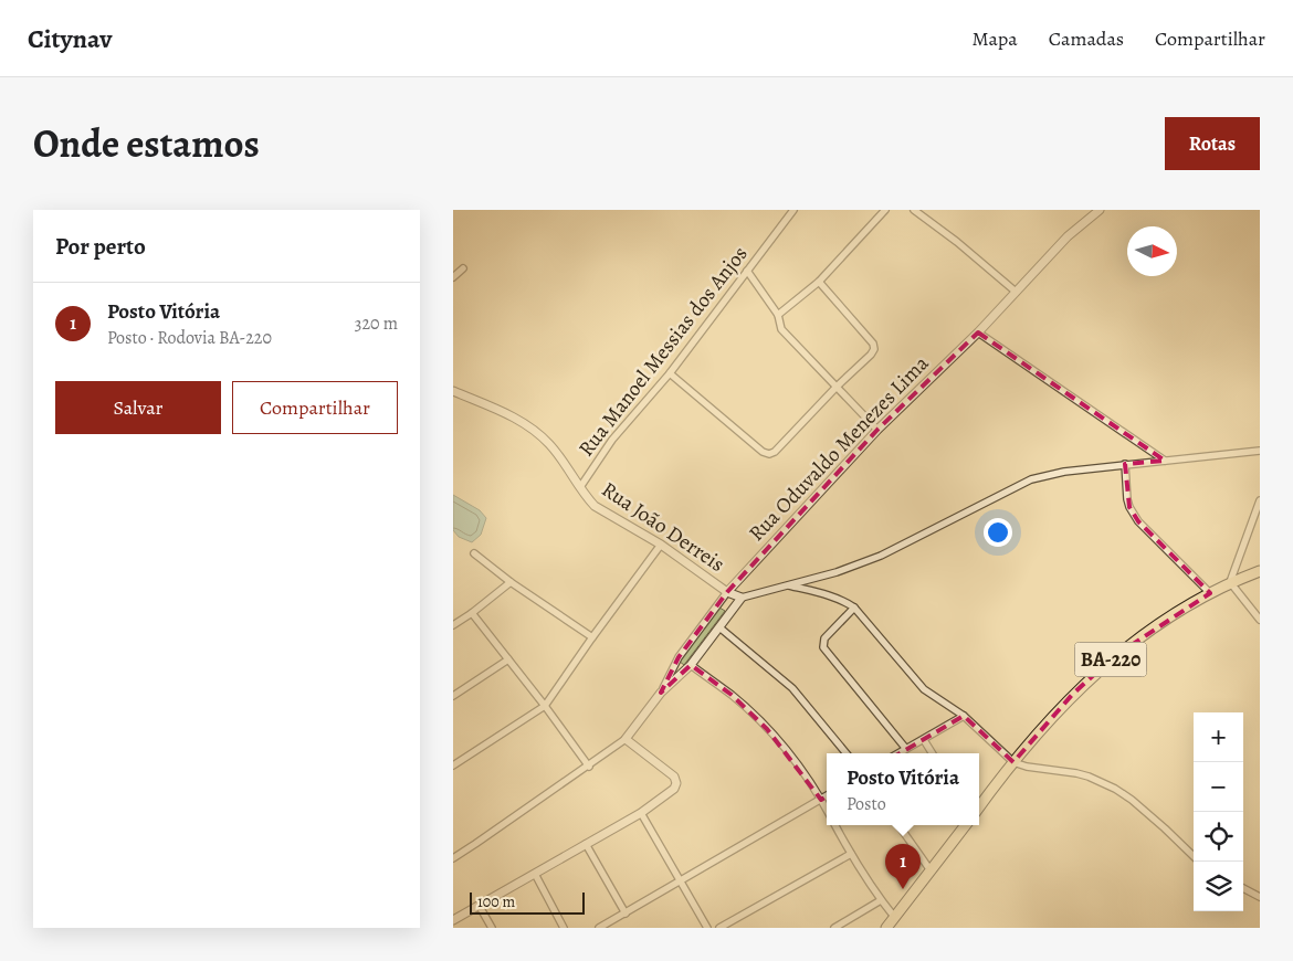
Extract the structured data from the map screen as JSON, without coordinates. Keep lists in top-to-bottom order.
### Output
{
  "streets": {
    "main road": ["BA-220"],
    "street": ["Rua Manoel Messias dos Anjos", "Rua Oduvaldo Menezes Lima", "Rua João Derreis"]
  },
  "crossings": [
    ["Rua Manoel Messias dos Anjos", "Rua João Derreis"],
    ["Rua Oduvaldo Menezes Lima", "Rua João Derreis"]
  ],
  "scale_bar": "100 m",
  "north": "right",
  "page": {
    "header": "Citynav",
    "nav": ["Mapa", "Camadas", "Compartilhar"],
    "title": "Onde estamos",
    "buttons": [
      "Rotas",
      ["Salvar", "Compartilhar"]
    ],
    "heading": "Por perto",
    "list": [
      {
        "mark": "1",
        "name": "Posto Vitória",
        "note": "Posto · Rodovia BA-220",
        "value": "320 m"
      }
    ],
    "map_buttons": ["+", "−"],
    "popup": ["Posto Vitória", "Posto"],
    "pins": "1",
    "scale": "100 m"
  }
}
